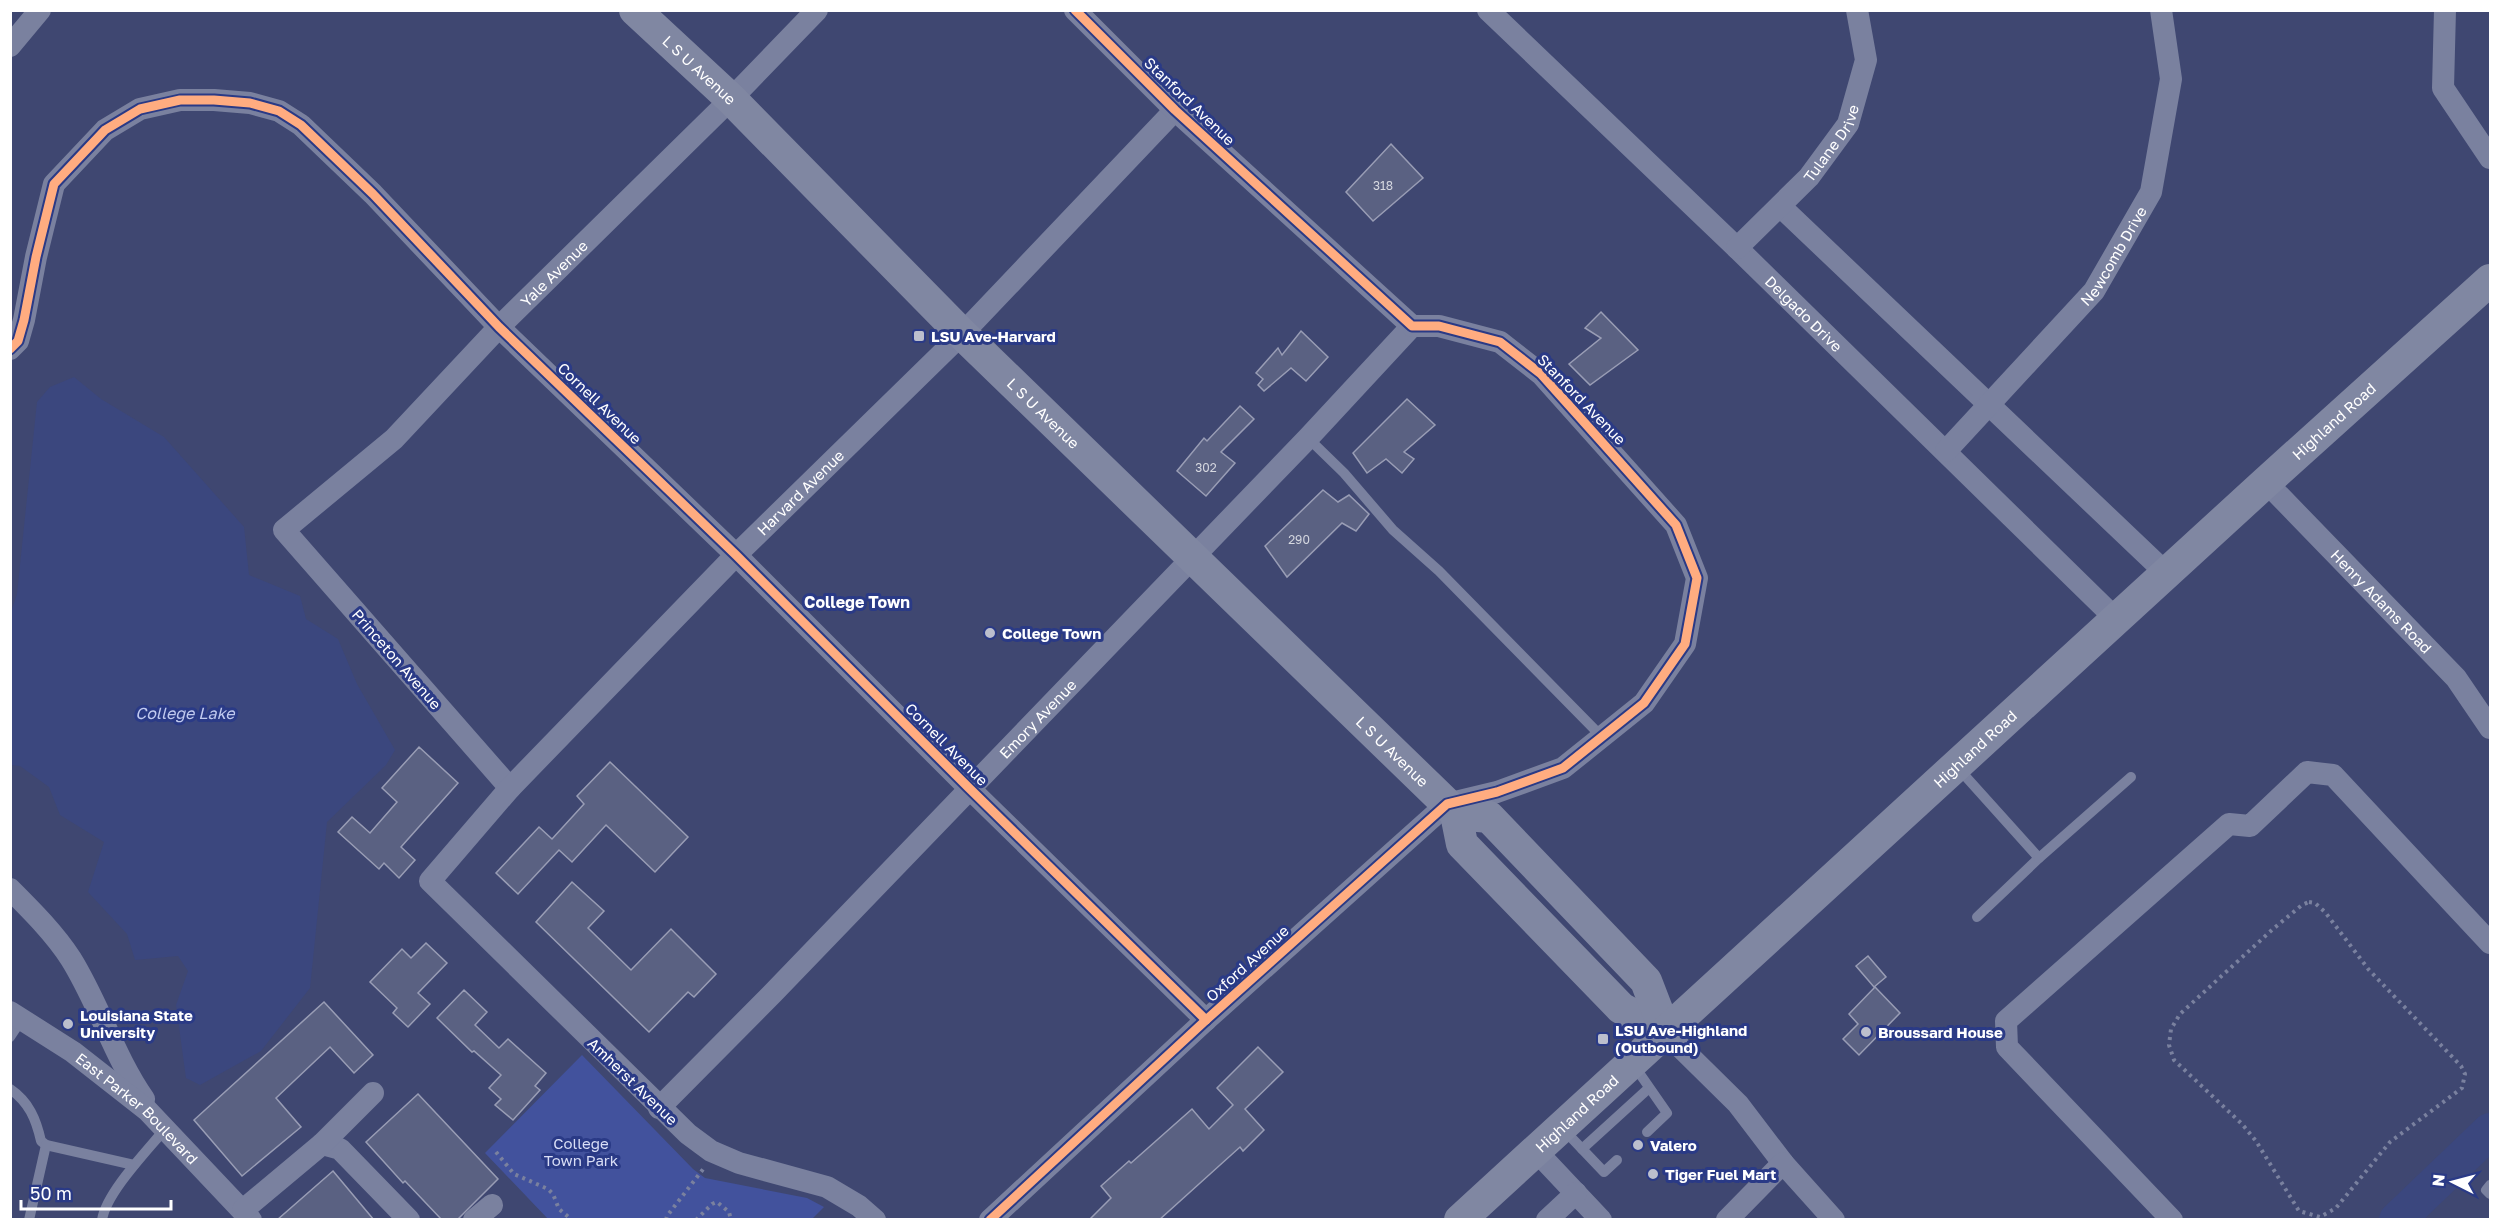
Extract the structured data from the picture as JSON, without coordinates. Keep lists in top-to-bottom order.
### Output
{
  "streets": {
    "street": [
      "L S U Avenue",
      "Stanford Avenue",
      "Tulane Drive",
      "Newcomb Drive",
      "Yale Avenue",
      "Delgado Drive",
      "Cornell Avenue",
      "Highland Road",
      "Harvard Avenue",
      "Henry Adams Road",
      "Princeton Avenue",
      "Emory Avenue",
      "Oxford Avenue",
      "Amherst Avenue",
      "East Parker Boulevard"
    ]
  },
  "crossings": [
    ["L S U Avenue", "Stanford Avenue"],
    ["L S U Avenue", "Yale Avenue"],
    ["L S U Avenue", "Harvard Avenue"],
    ["L S U Avenue", "Emory Avenue"],
    ["L S U Avenue", "Oxford Avenue"],
    ["Stanford Avenue", "Harvard Avenue"],
    ["Stanford Avenue", "Emory Avenue"],
    ["Stanford Avenue", "Oxford Avenue"],
    ["Tulane Drive", "Delgado Drive"],
    ["Newcomb Drive", "Delgado Drive"],
    ["Yale Avenue", "Cornell Avenue"],
    ["Yale Avenue", "Princeton Avenue"],
    ["Delgado Drive", "Highland Road"],
    ["Cornell Avenue", "Harvard Avenue"],
    ["Cornell Avenue", "Emory Avenue"],
    ["Cornell Avenue", "Oxford Avenue"],
    ["Highland Road", "Henry Adams Road"],
    ["Harvard Avenue", "Princeton Avenue"],
    ["Harvard Avenue", "Amherst Avenue"],
    ["Emory Avenue", "Amherst Avenue"]
  ],
  "districts": ["College Town"],
  "water": ["College Lake"],
  "parks": ["College Town Park"],
  "places": {
    "transit": ["LSU Ave-Harvard", "LSU Ave-Highland (Outbound)"],
    "other": [
      "College Town",
      "Louisiana State University",
      "Broussard House",
      "Valero",
      "Tiger Fuel Mart"
    ]
  },
  "house_numbers": ["318", "302", "290"],
  "scale_bar": "50 m",
  "north": "left"
}
